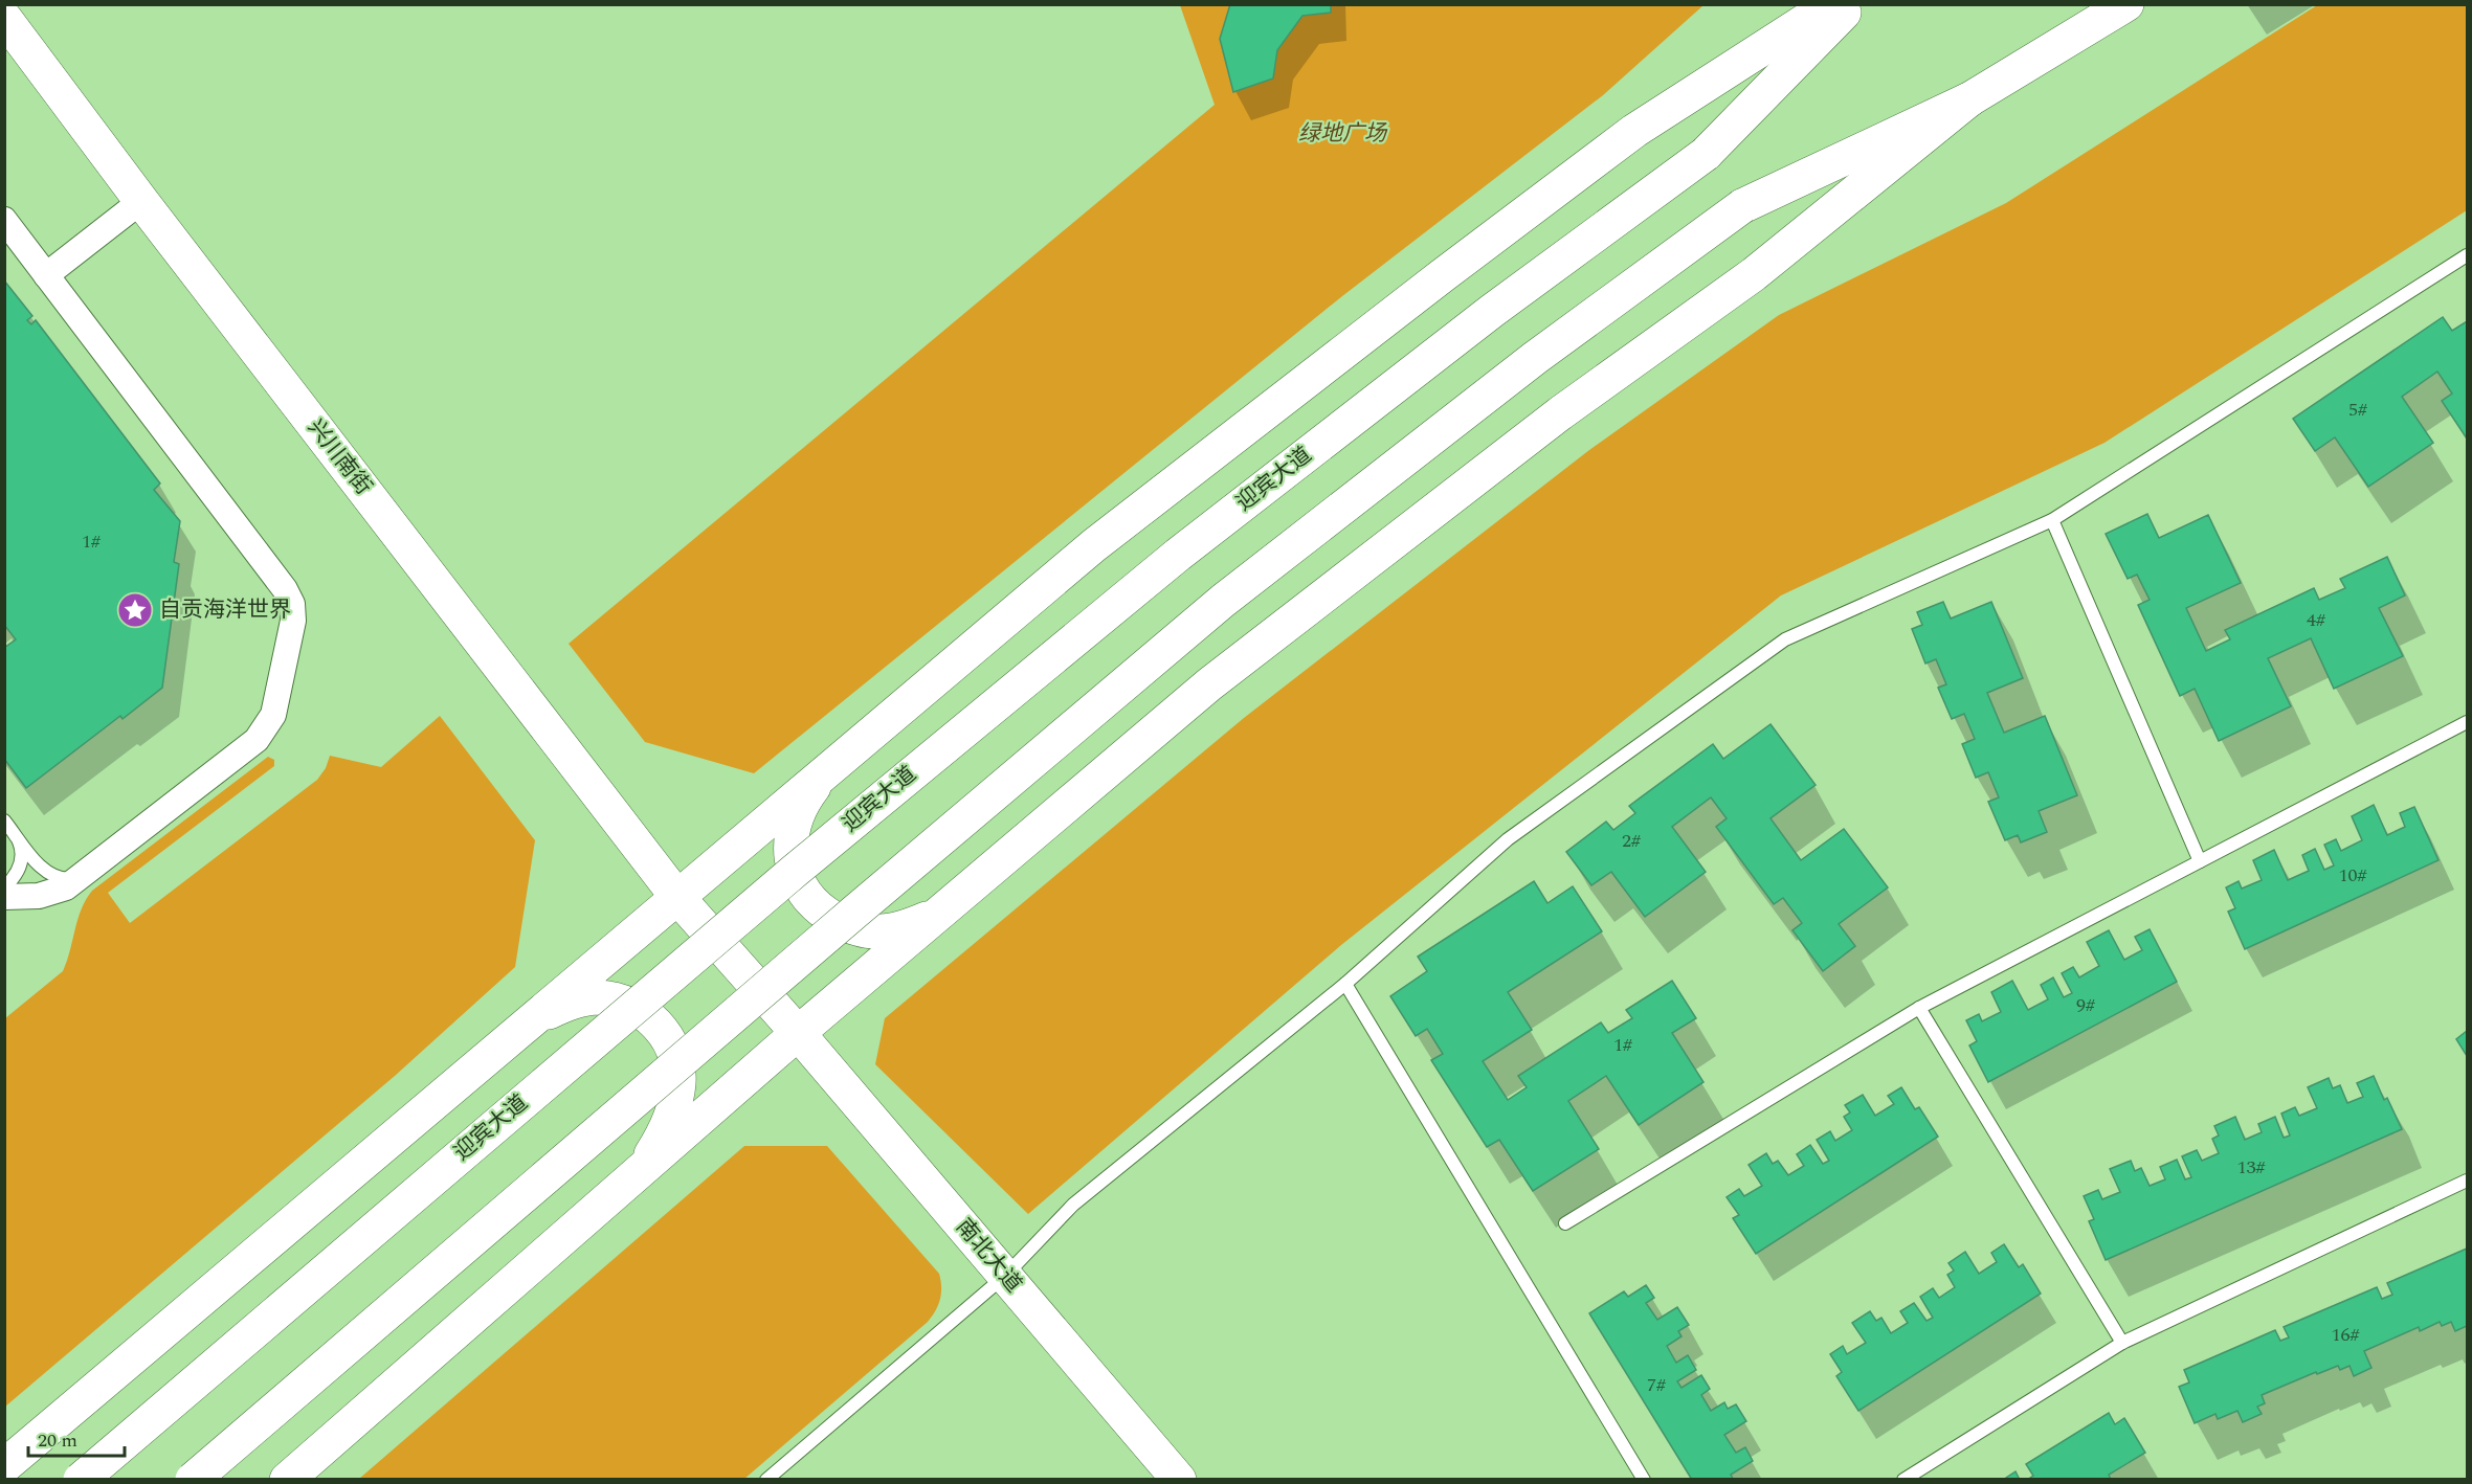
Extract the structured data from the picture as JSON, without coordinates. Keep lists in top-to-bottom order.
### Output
{
  "streets": {
    "main road": ["兴川南街", "迎宾大道", "南北大道"]
  },
  "crossings": [
    ["兴川南街", "南北大道"]
  ],
  "parks": ["绿地广场"],
  "places": {
    "place": ["自贡海洋世界"]
  },
  "house_numbers": [
    "5#",
    "1#",
    "4#",
    "2#",
    "10#",
    "9#",
    "1#",
    "13#",
    "16#",
    "7#"
  ],
  "scale_bar": "20 m"
}
